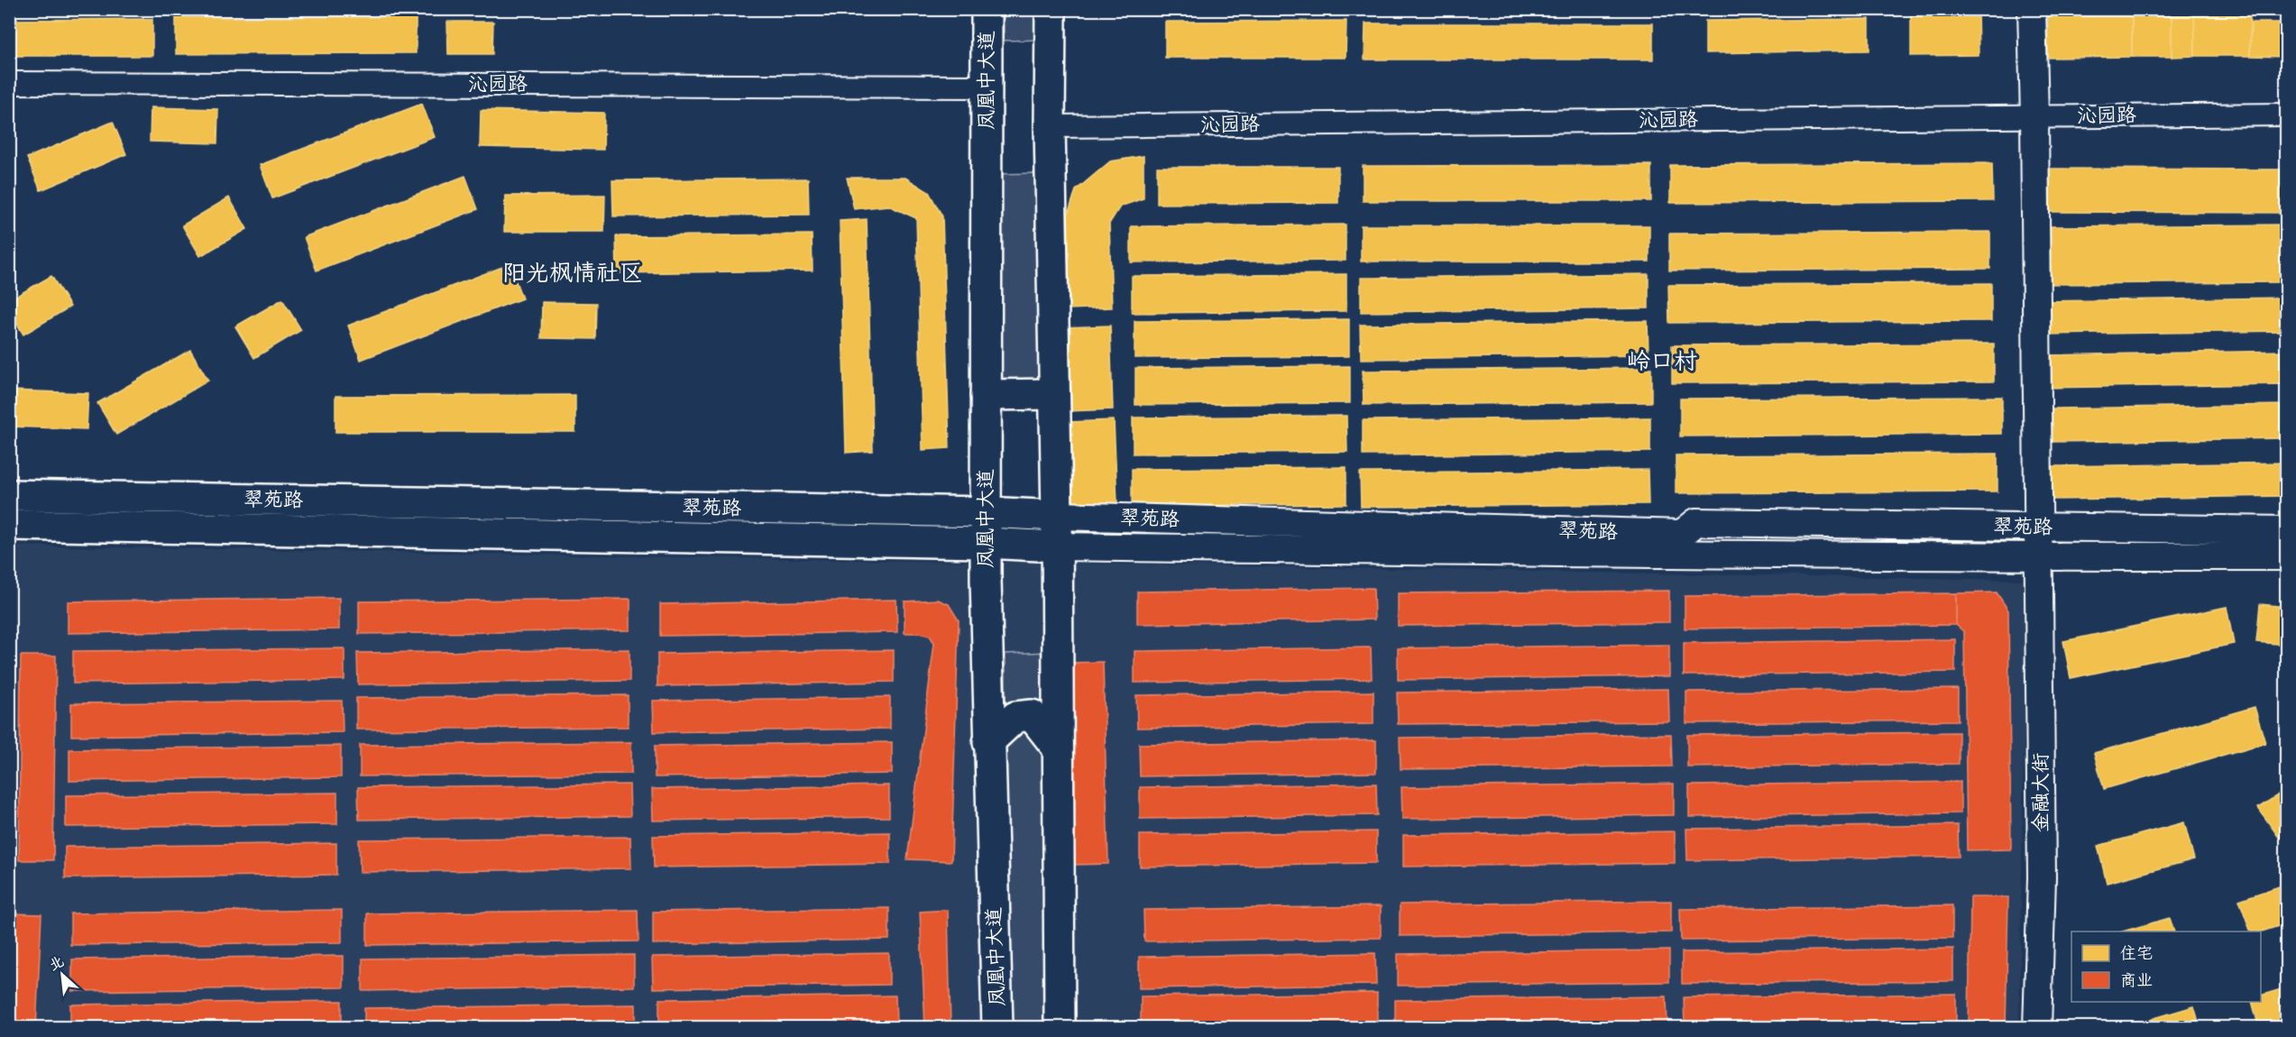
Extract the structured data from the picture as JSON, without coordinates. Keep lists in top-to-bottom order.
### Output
{
  "streets": {
    "main road": ["凤凰中大道", "翠苑路"],
    "street": ["沁园路", "金融大街"]
  },
  "crossings": [
    ["凤凰中大道", "沁园路"],
    ["凤凰中大道", "翠苑路"],
    ["沁园路", "金融大街"],
    ["翠苑路", "金融大街"]
  ],
  "districts": ["阳光枫情社区", "岭口村"],
  "legend": ["住宅", "商业"],
  "north": "top left"
}
